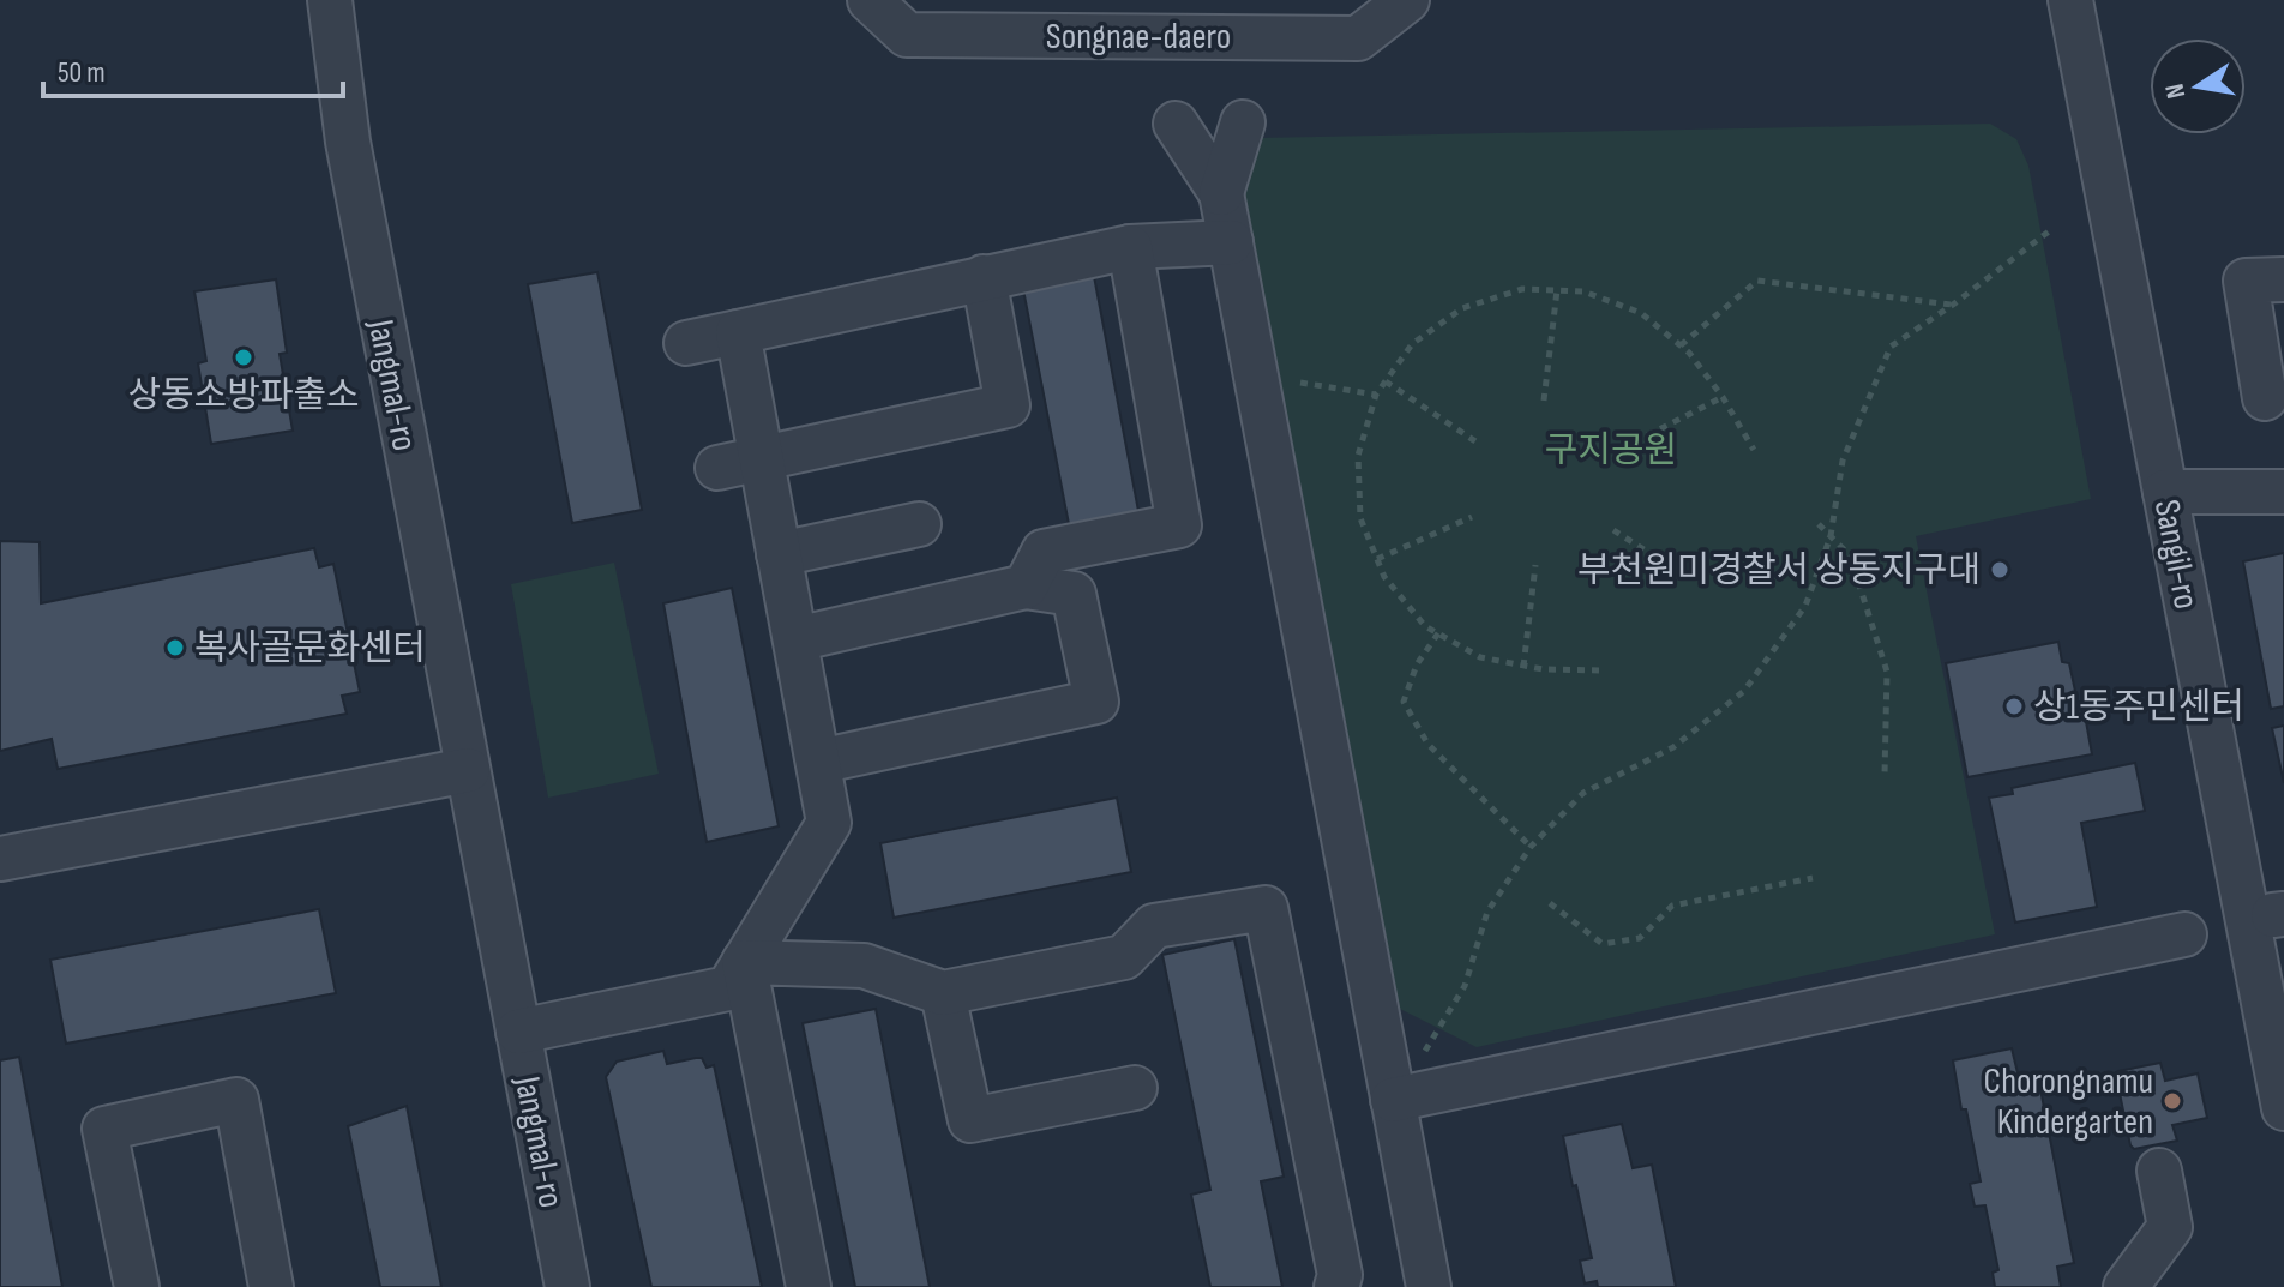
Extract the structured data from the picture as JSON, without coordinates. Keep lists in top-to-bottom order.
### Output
{
  "streets": {
    "street": ["Songnae-daero", "Jangmal-ro", "Sangil-ro"]
  },
  "parks": ["구지공원"],
  "places": [
    "상동소방파출소",
    "부천원미경찰서 상동지구대",
    "복사골문화센터",
    "상1동주민센터",
    "Chorongnamu Kindergarten"
  ],
  "scale_bar": "50 m",
  "north": "left"
}
